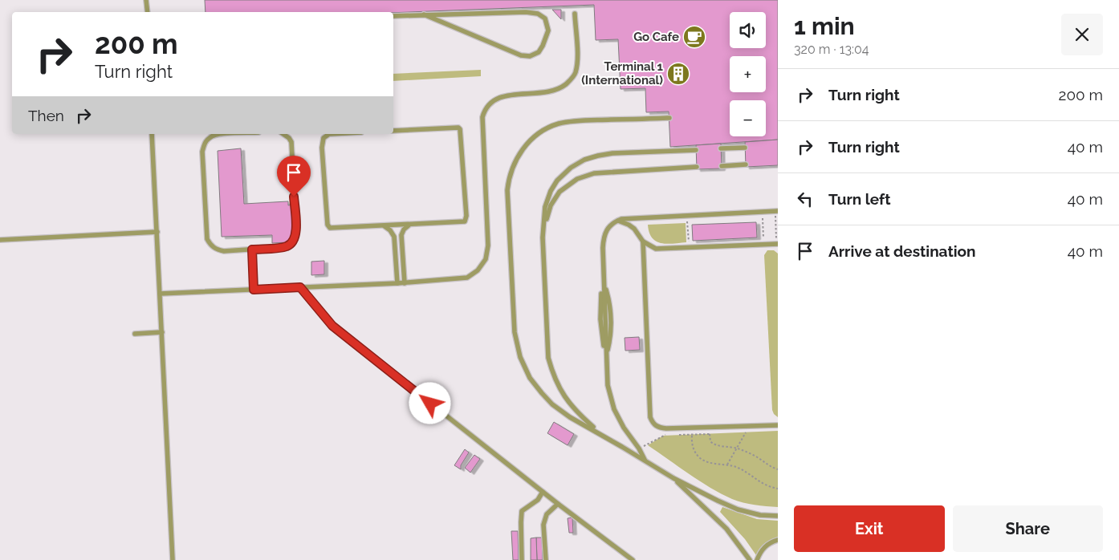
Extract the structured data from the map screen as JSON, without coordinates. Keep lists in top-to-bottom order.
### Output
{
  "places": {
    "cafe": ["Go Cafe"],
    "building": ["Terminal 1 (International)"]
  },
  "page": {
    "heading": ["1 min", "320 m · 13:04"],
    "map_buttons": ["+", "−"],
    "turn": ["200 m", "Turn right"],
    "list": [
      {
        "name": "Turn right",
        "value": "200 m"
      },
      {
        "name": "Turn right",
        "value": "40 m"
      },
      {
        "name": "Turn left",
        "value": "40 m"
      },
      {
        "name": "Arrive at destination",
        "value": "40 m"
      }
    ],
    "then": "Then",
    "buttons": ["Exit", "Share"]
  }
}
